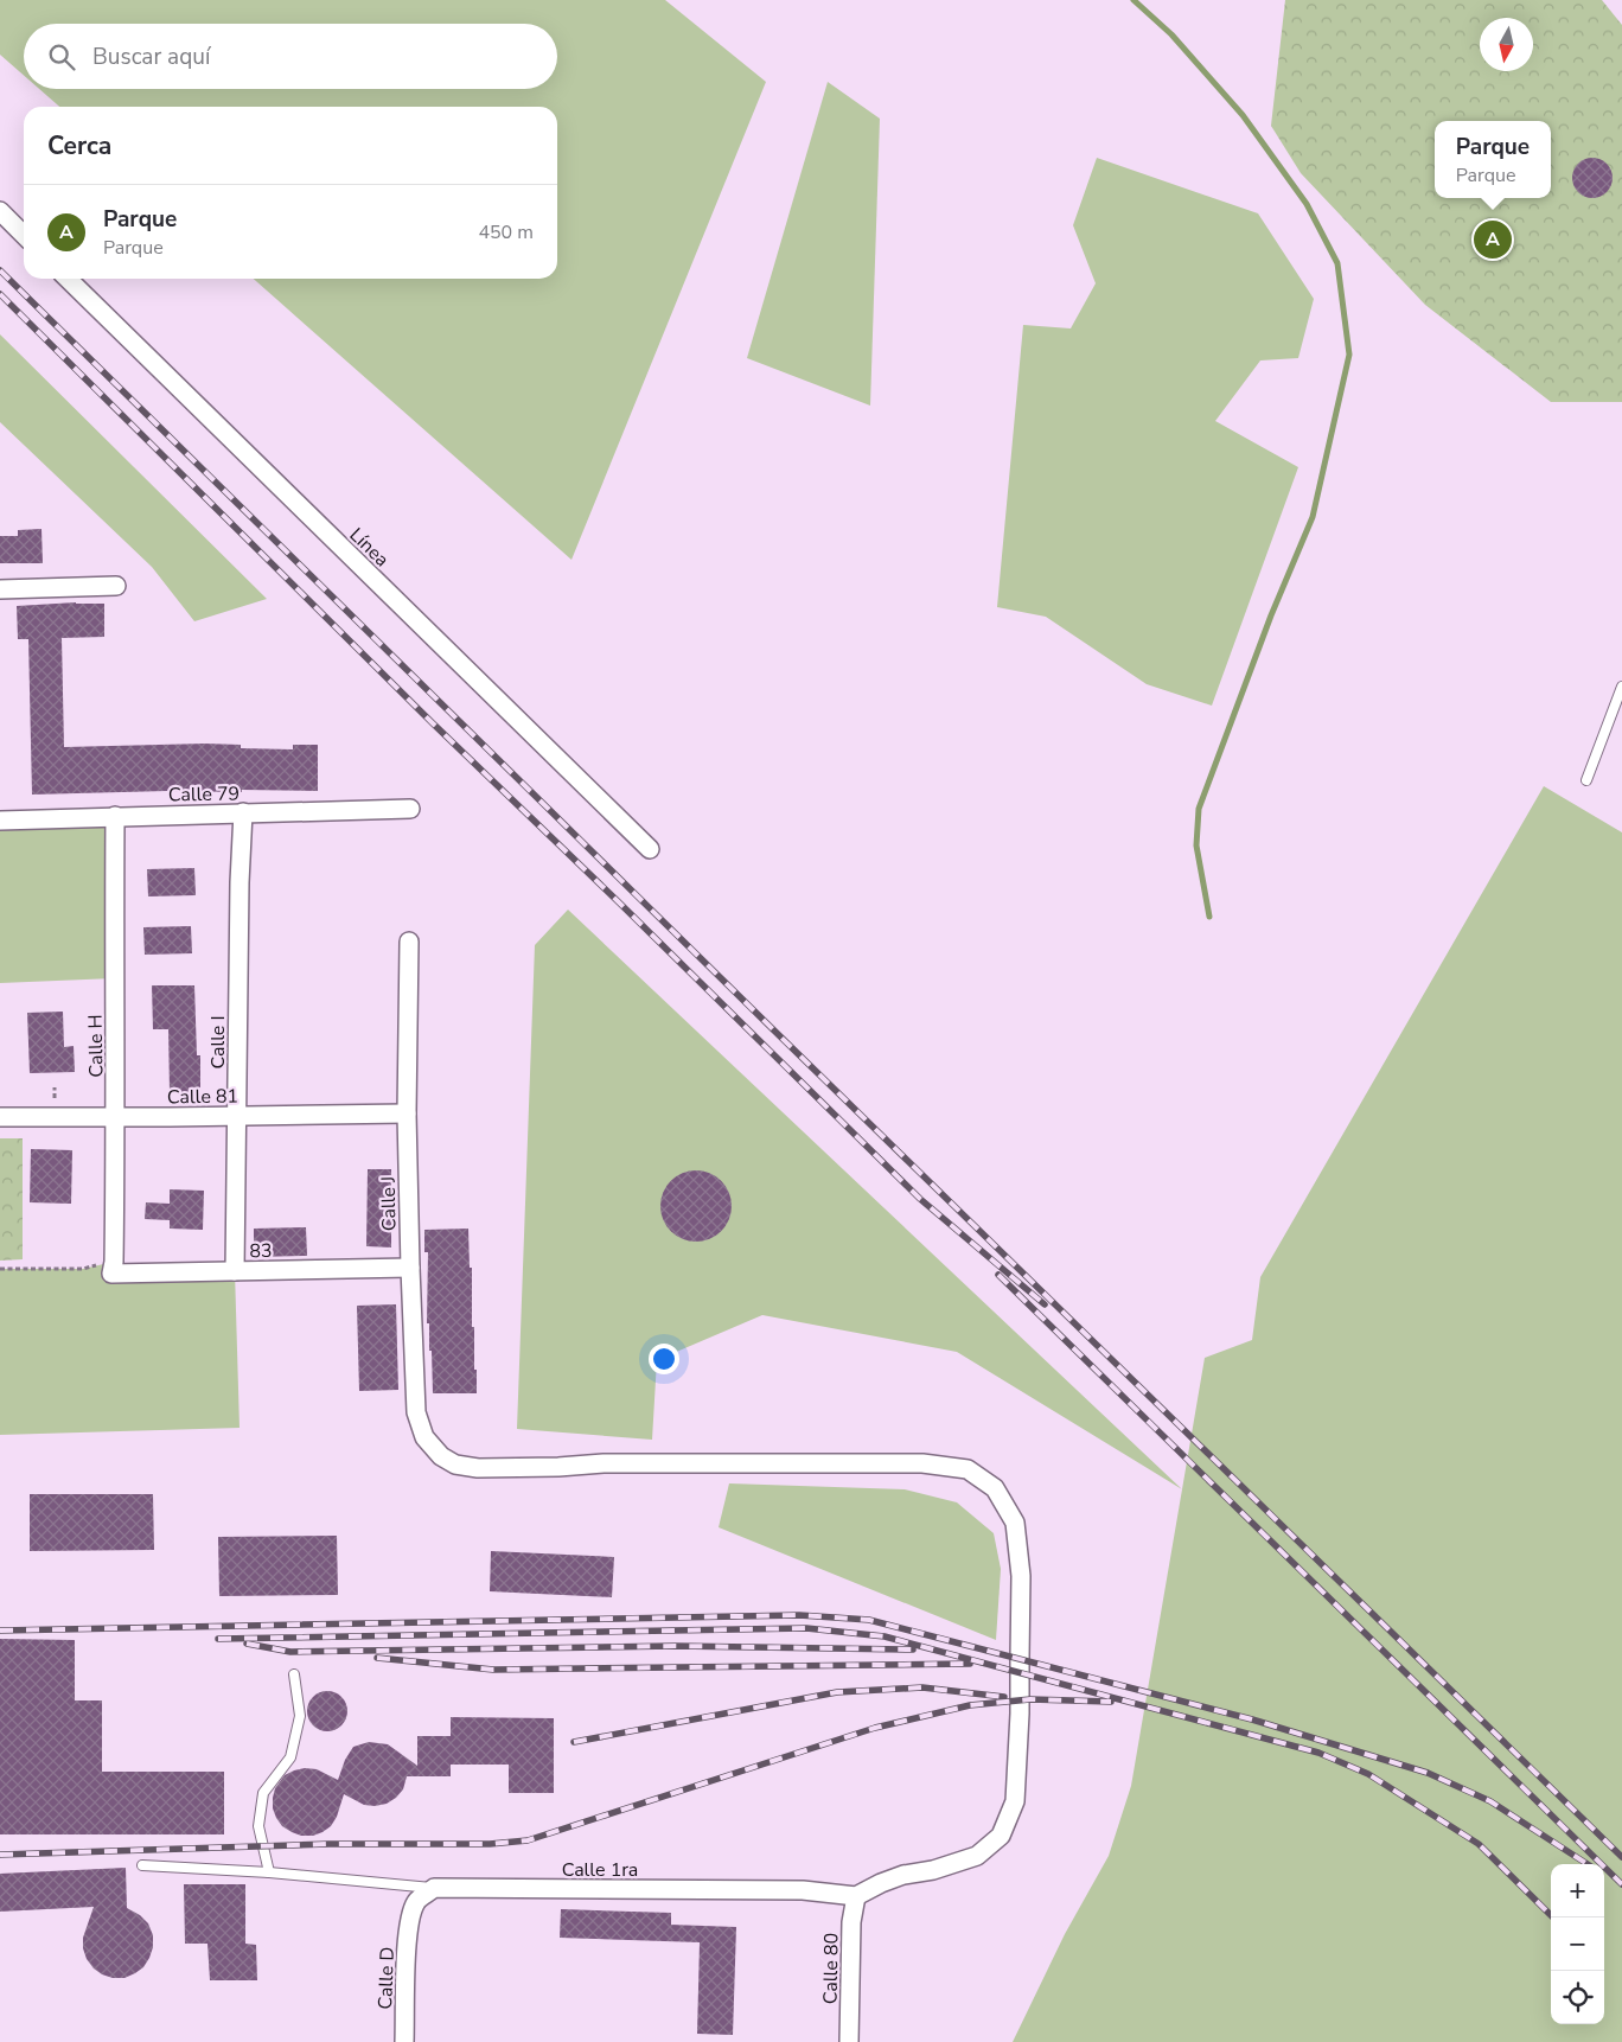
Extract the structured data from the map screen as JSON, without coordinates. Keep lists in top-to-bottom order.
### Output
{
  "streets": {
    "street": [
      "Línea",
      "Calle 79",
      "Calle I",
      "Calle H",
      "Calle 81",
      "Calle J",
      "83",
      "Calle 1ra",
      "Calle 80",
      "Calle D"
    ]
  },
  "crossings": [
    ["Calle 79", "Calle I"],
    ["Calle 79", "Calle H"],
    ["Calle I", "Calle 81"],
    ["Calle I", "83"],
    ["Calle H", "Calle 81"],
    ["Calle H", "83"],
    ["Calle 81", "Calle J"],
    ["Calle J", "83"],
    ["Calle J", "Calle 1ra"],
    ["Calle J", "Calle 80"],
    ["Calle 1ra", "Calle 80"],
    ["Calle 1ra", "Calle D"]
  ],
  "north": "bottom",
  "page": {
    "search": "Buscar aquí",
    "heading": "Cerca",
    "popup": ["Parque", "Parque"],
    "list": [
      {
        "mark": "A",
        "name": "Parque",
        "note": "Parque",
        "value": "450 m"
      }
    ],
    "pins": "A",
    "map_buttons": ["+", "−"]
  }
}
